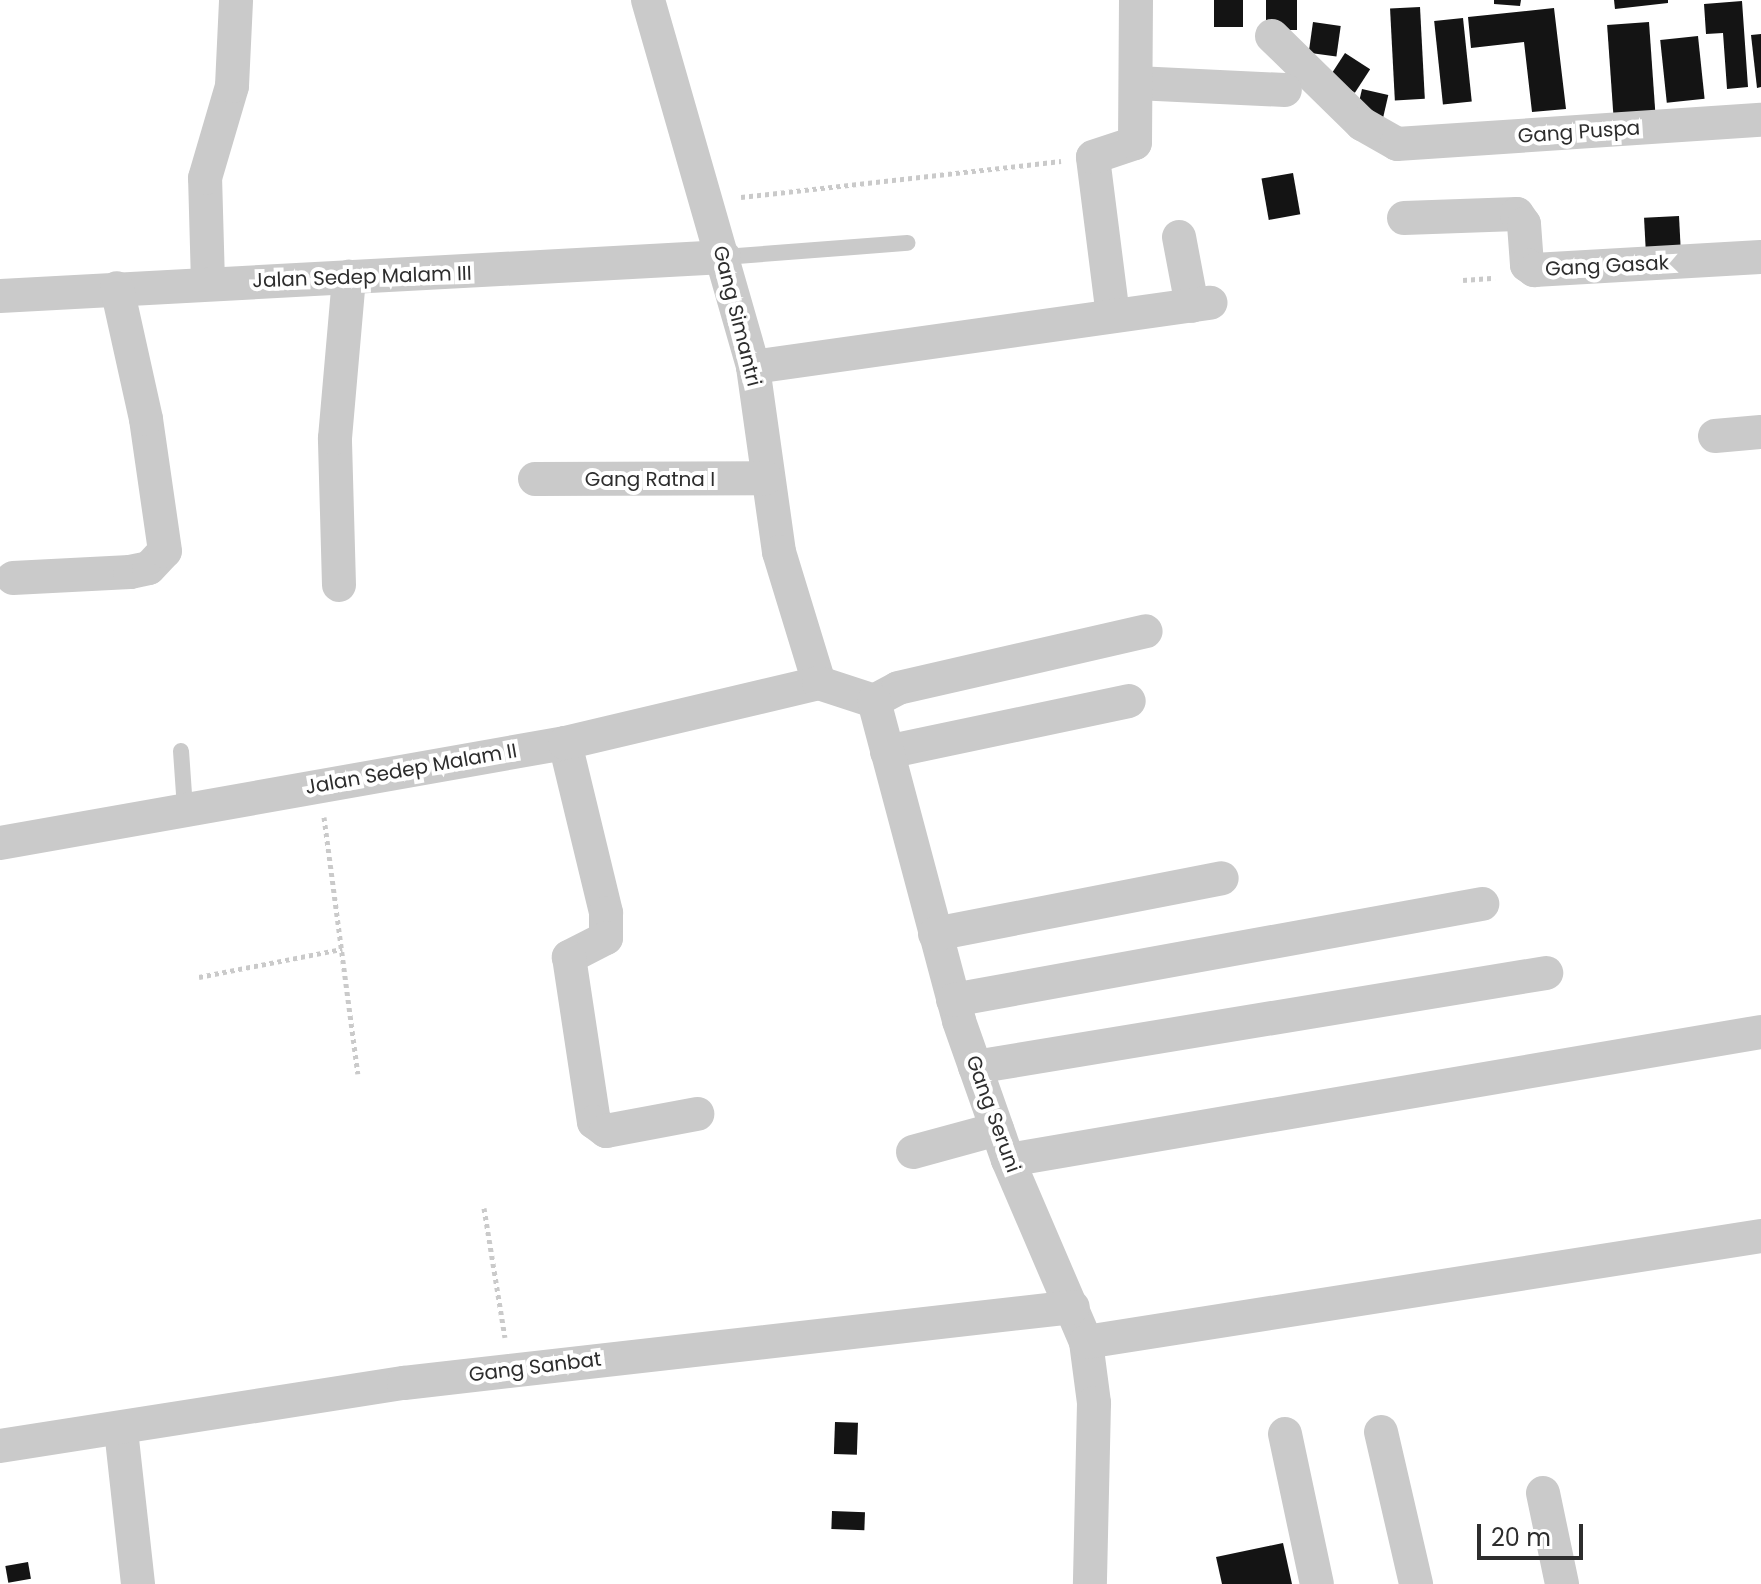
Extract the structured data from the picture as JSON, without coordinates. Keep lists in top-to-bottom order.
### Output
{
  "streets": {
    "street": [
      "Gang Puspa",
      "Gang Gasak",
      "Jalan Sedep Malam III",
      "Gang Simantri",
      "Gang Ratna I",
      "Jalan Sedep Malam II",
      "Gang Seruni",
      "Gang Sanbat"
    ]
  },
  "crossings": [
    ["Jalan Sedep Malam III", "Gang Simantri"],
    ["Gang Simantri", "Gang Ratna I"],
    ["Gang Simantri", "Jalan Sedep Malam II"],
    ["Gang Seruni", "Gang Sanbat"]
  ],
  "scale_bar": "20 m"
}
